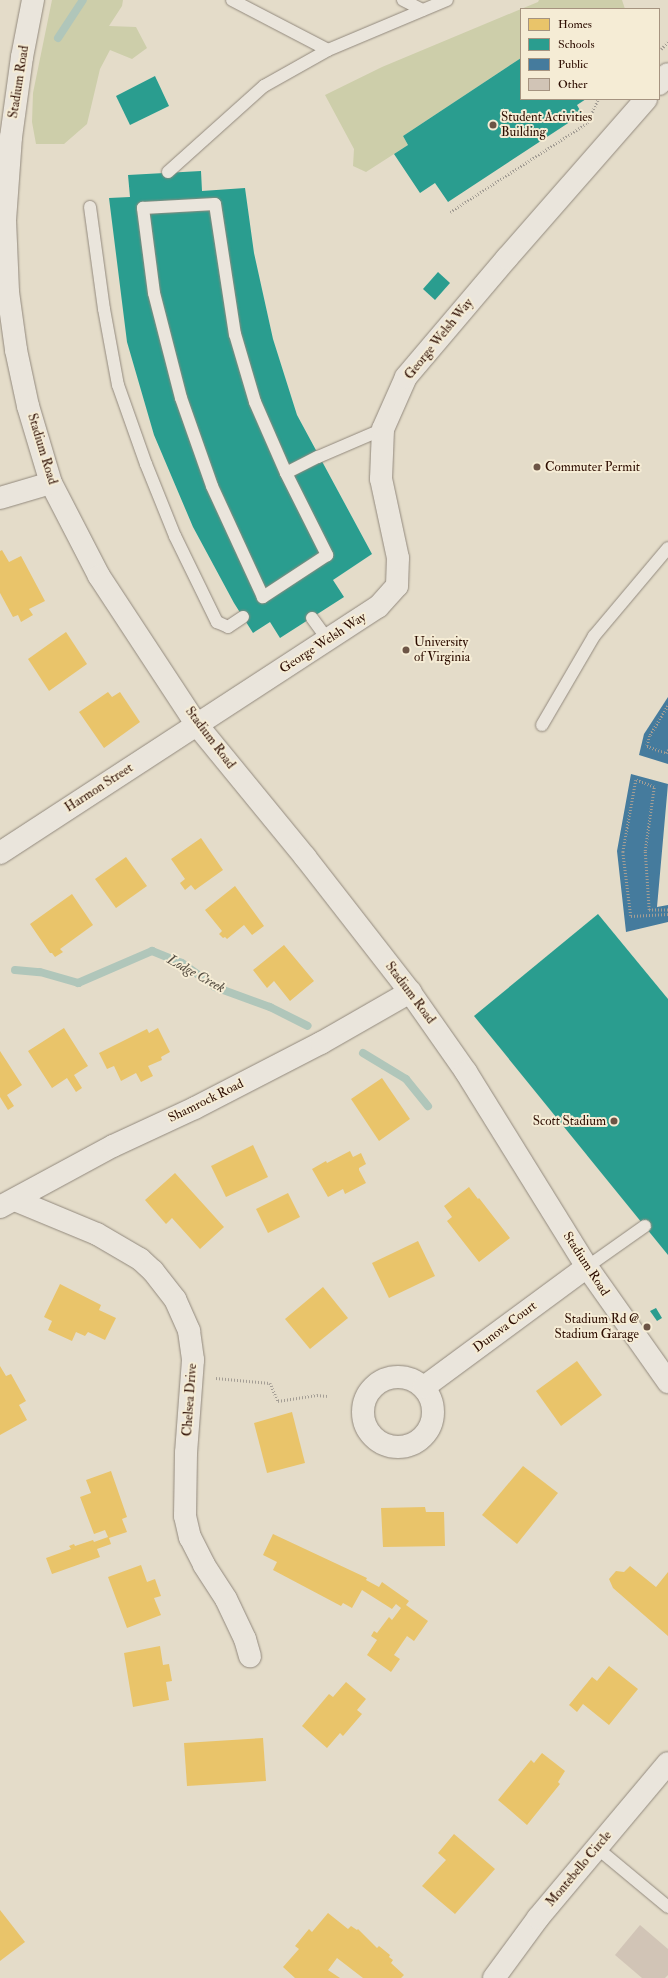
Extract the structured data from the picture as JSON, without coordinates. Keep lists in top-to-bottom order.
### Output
{
  "streets": {
    "street": [
      "Stadium Road",
      "George Welsh Way",
      "Harmon Street",
      "Shamrock Road",
      "Dunova Court",
      "Chelsea Drive",
      "Montebello Circle"
    ]
  },
  "crossings": [
    ["Stadium Road", "George Welsh Way"],
    ["Stadium Road", "Harmon Street"],
    ["Stadium Road", "Shamrock Road"],
    ["Stadium Road", "Dunova Court"],
    ["George Welsh Way", "Harmon Street"],
    ["Shamrock Road", "Chelsea Drive"]
  ],
  "water": ["Lodge Creek"],
  "places": [
    "Student Activities Building",
    "Commuter Permit",
    "University of Virginia",
    "Scott Stadium",
    "Stadium Rd @ Stadium Garage"
  ],
  "legend": [
    "Homes",
    "Schools",
    "Public",
    "Other"
  ]
}
